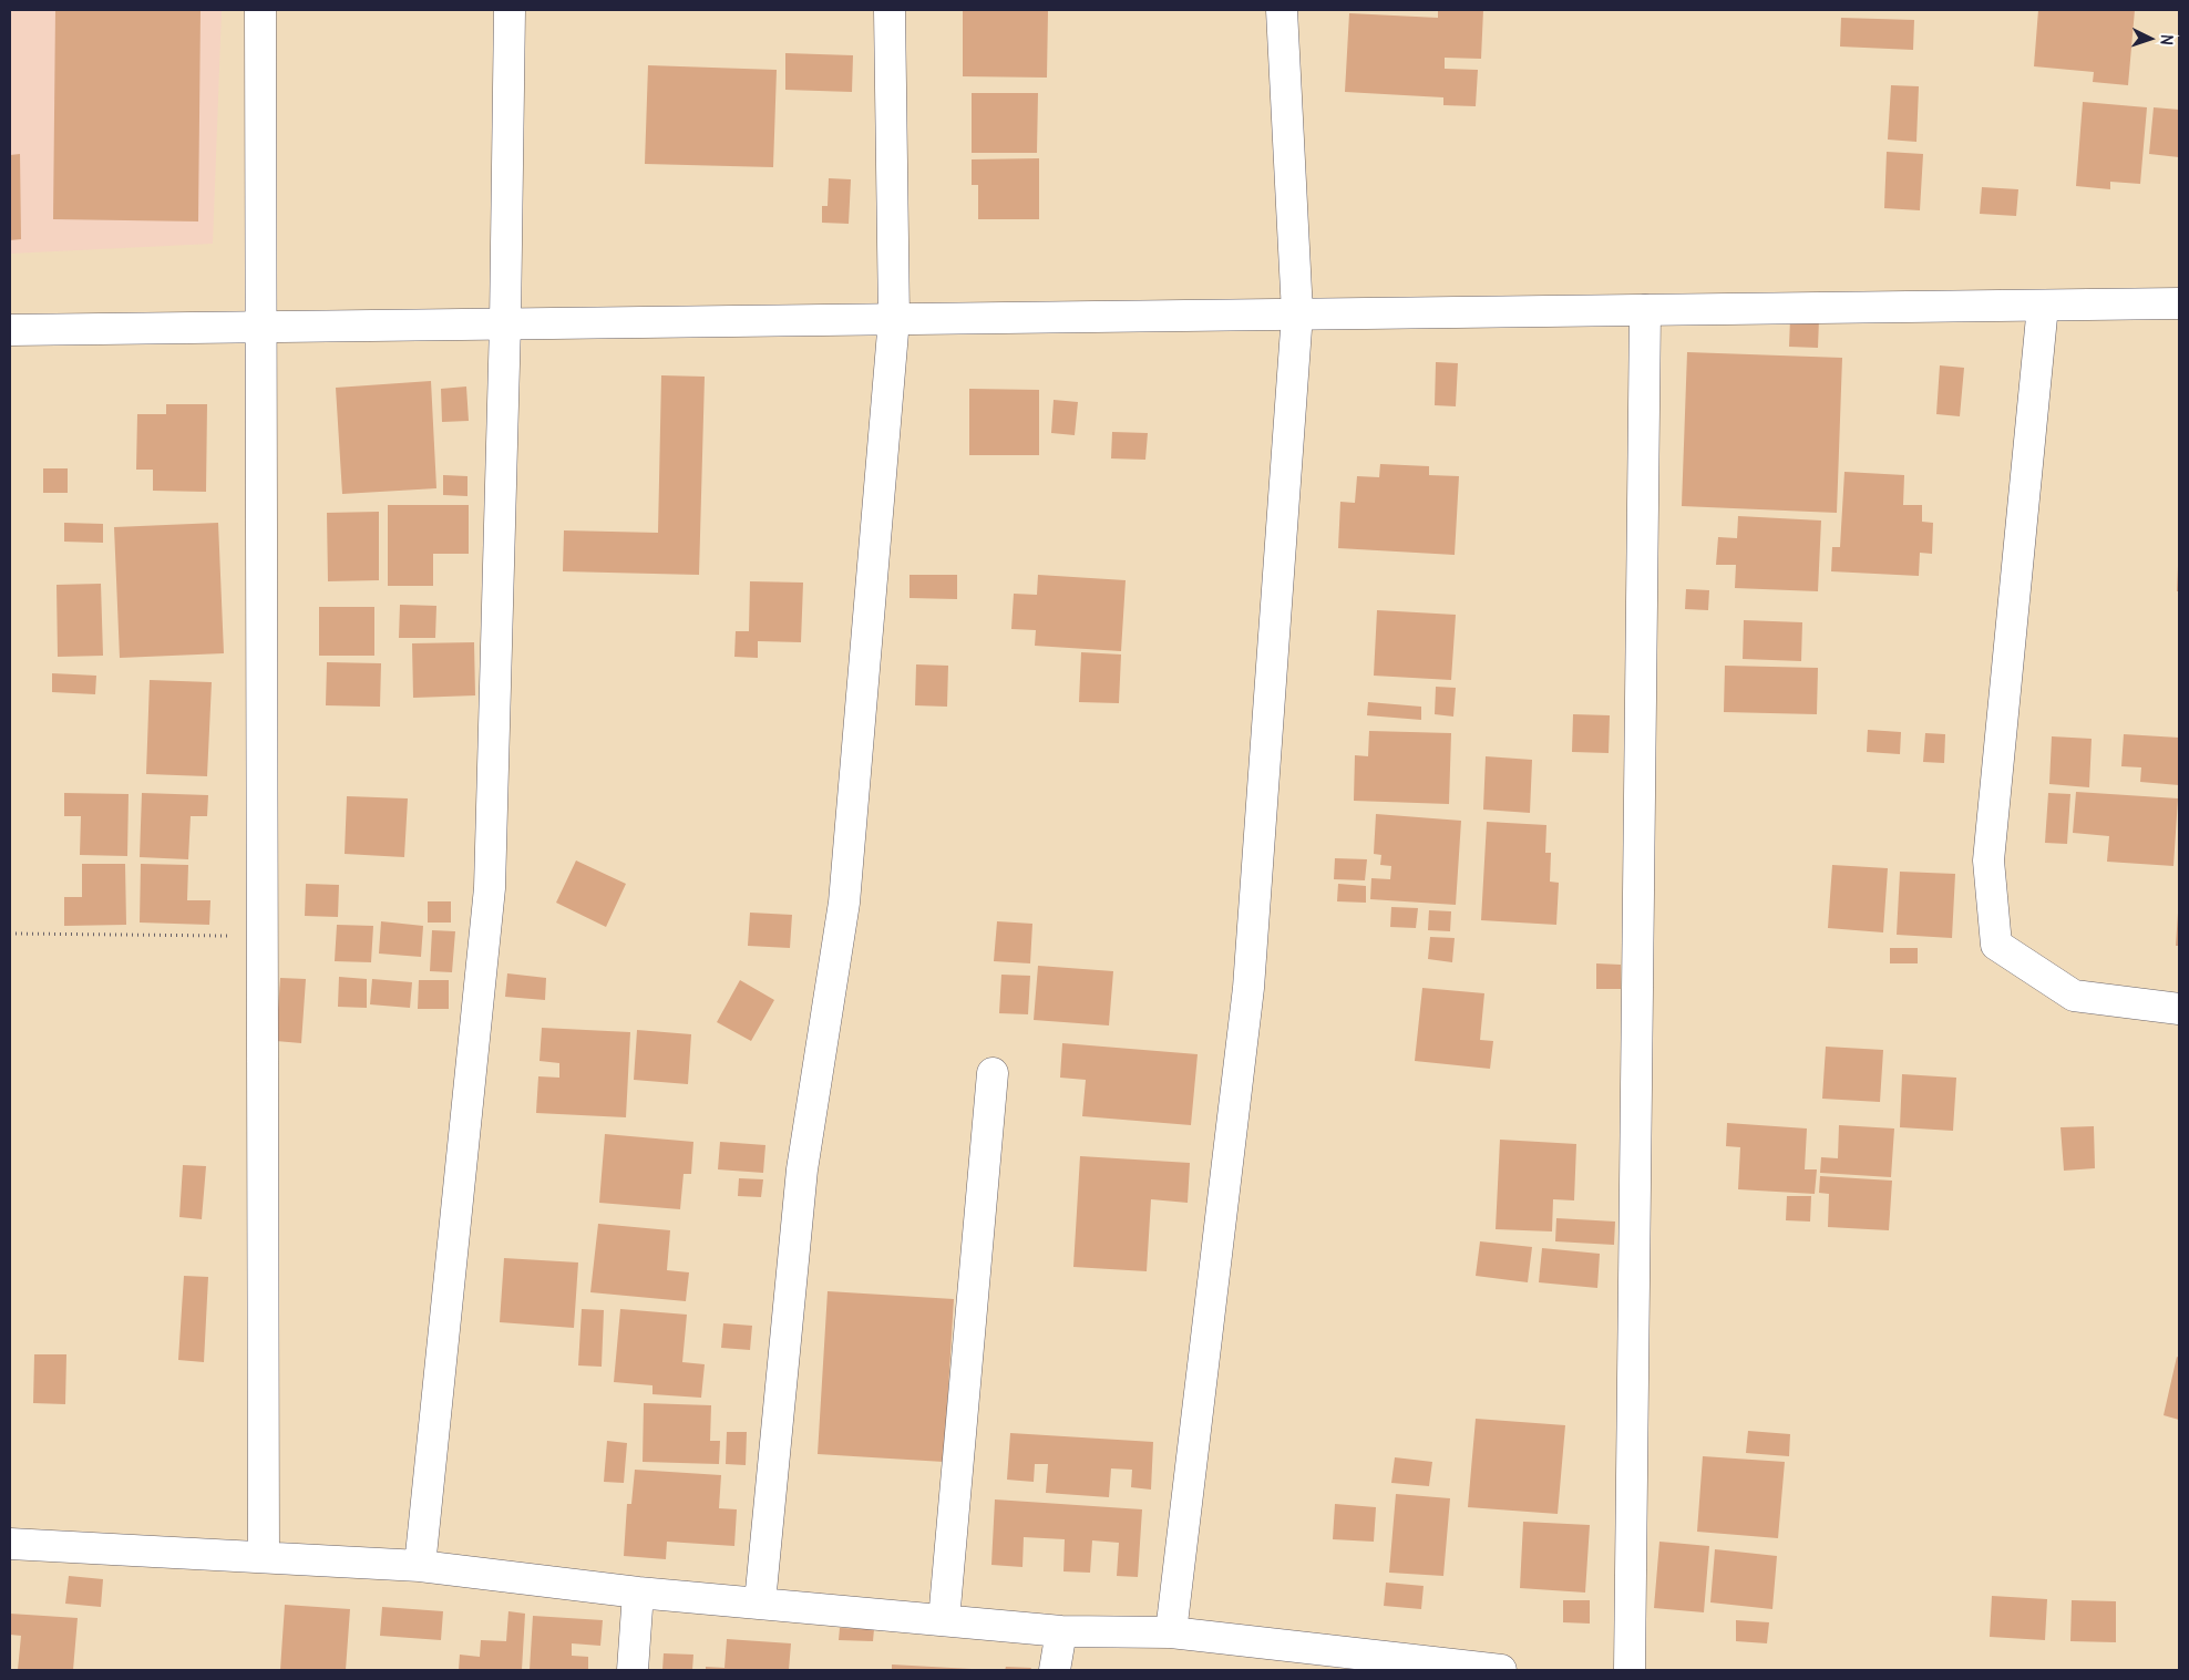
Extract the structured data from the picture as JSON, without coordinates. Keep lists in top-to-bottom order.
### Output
{
  "north": "right"
}
